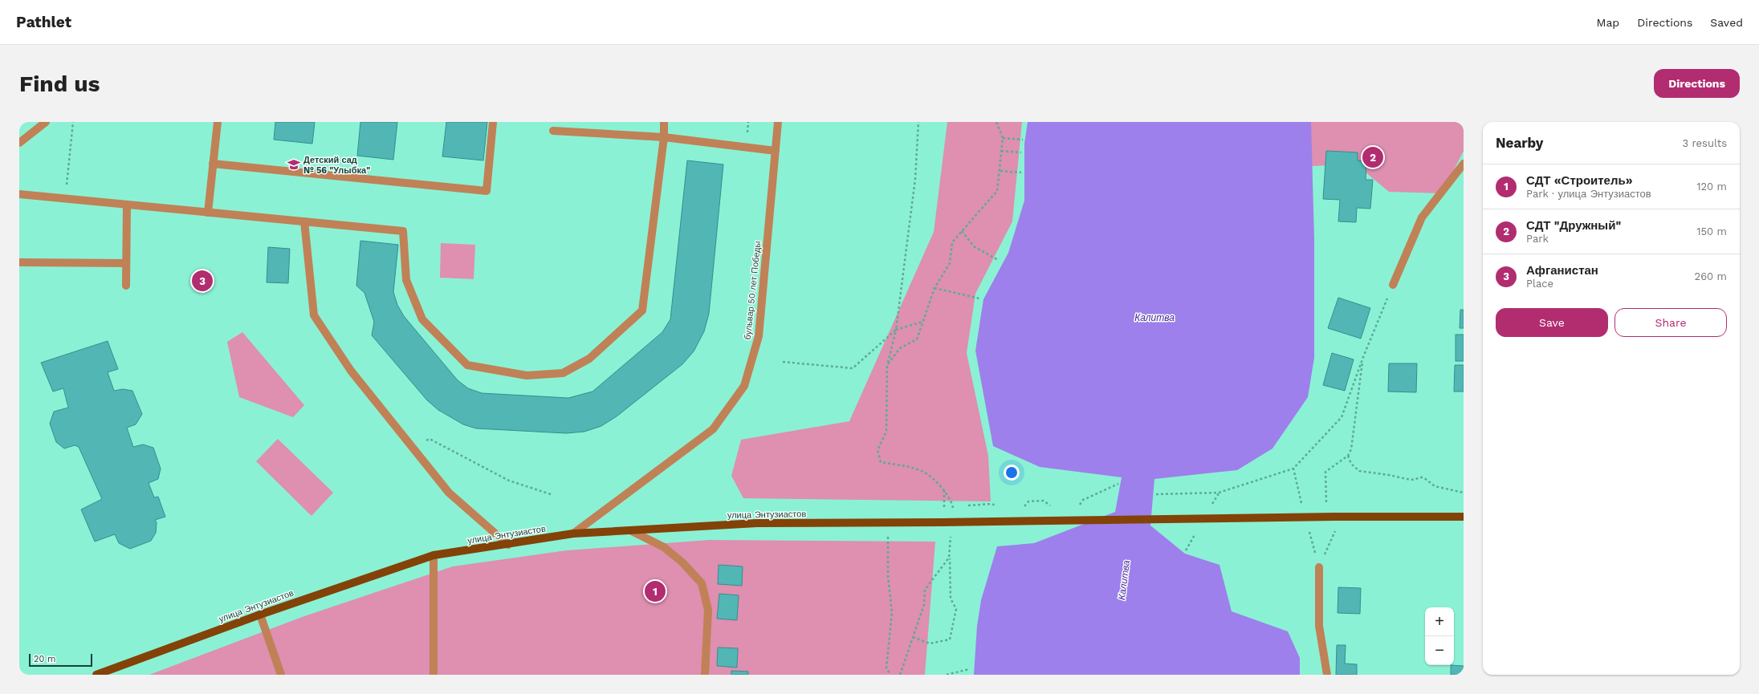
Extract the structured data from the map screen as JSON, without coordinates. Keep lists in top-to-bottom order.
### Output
{
  "streets": {
    "main road": ["улица Энтузиастов"],
    "street": ["бульвар 50 лет Победы"]
  },
  "crossings": [
    ["бульвар 50 лет Победы", "улица Энтузиастов"]
  ],
  "water": ["Калитва"],
  "places": {
    "school or university": ["Детский сад № 56 \"Улыбка\""]
  },
  "scale_bar": "20 m",
  "page": {
    "header": "Pathlet",
    "nav": ["Map", "Directions", "Saved"],
    "buttons": [
      "Directions",
      ["Save", "Share"]
    ],
    "title": "Find us",
    "heading": ["Nearby", "3 results"],
    "pins": ["2", "3", "1"],
    "list": [
      {
        "mark": "1",
        "name": "СДТ «Строитель»",
        "note": "Park · улица Энтузиастов",
        "value": "120 m"
      },
      {
        "mark": "2",
        "name": "СДТ \"Дружный\"",
        "note": "Park",
        "value": "150 m"
      },
      {
        "mark": "3",
        "name": "Афганистан",
        "note": "Place",
        "value": "260 m"
      }
    ],
    "map_buttons": ["+", "−"],
    "scale": "20 m"
  }
}
